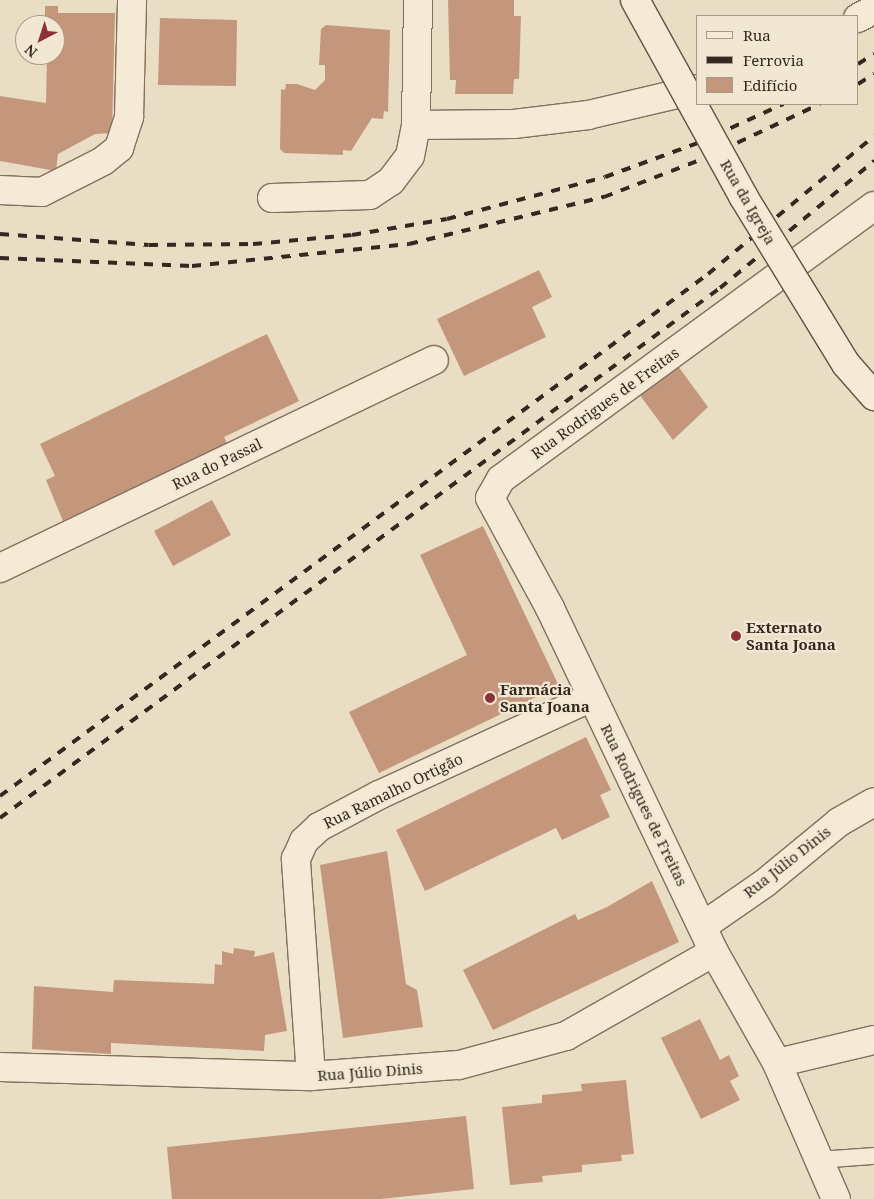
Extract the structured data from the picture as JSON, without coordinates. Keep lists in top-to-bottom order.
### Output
{
  "streets": {
    "street": [
      "Rua da Igreja",
      "Rua Rodrigues de Freitas",
      "Rua do Passal",
      "Rua Ramalho Ortigão",
      "Rua Júlio Dinis"
    ]
  },
  "crossings": [
    ["Rua Rodrigues de Freitas", "Rua Ramalho Ortigão"],
    ["Rua Rodrigues de Freitas", "Rua Júlio Dinis"],
    ["Rua Ramalho Ortigão", "Rua Júlio Dinis"]
  ],
  "places": ["Externato Santa Joana", "Farmácia Santa Joana"],
  "legend": ["Rua", "Ferrovia", "Edifício"],
  "north": "bottom left"
}
